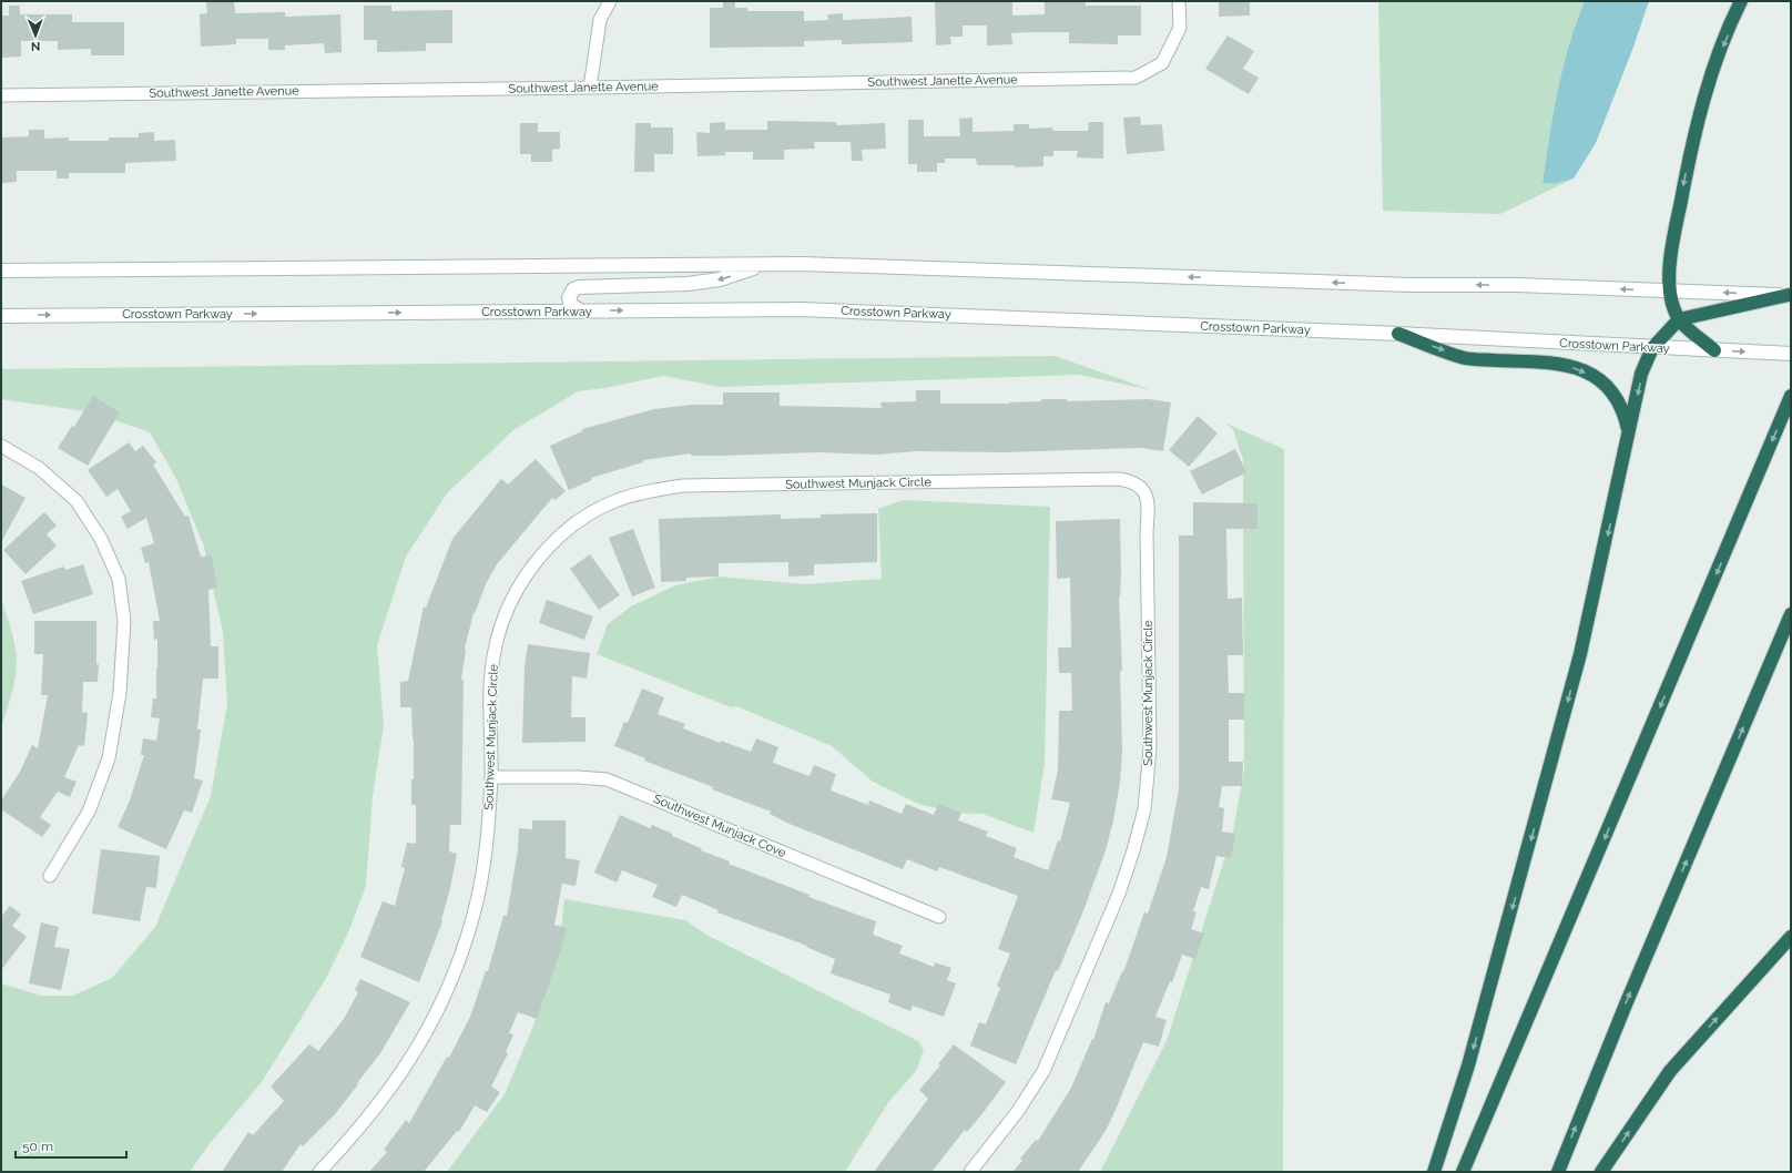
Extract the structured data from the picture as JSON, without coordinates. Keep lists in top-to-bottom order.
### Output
{
  "streets": {
    "main road": ["Crosstown Parkway"],
    "street": ["Southwest Janette Avenue", "Southwest Munjack Circle", "Southwest Munjack Cove"]
  },
  "crossings": [
    ["Southwest Munjack Circle", "Southwest Munjack Cove"]
  ],
  "scale_bar": "50 m",
  "north": "bottom"
}
